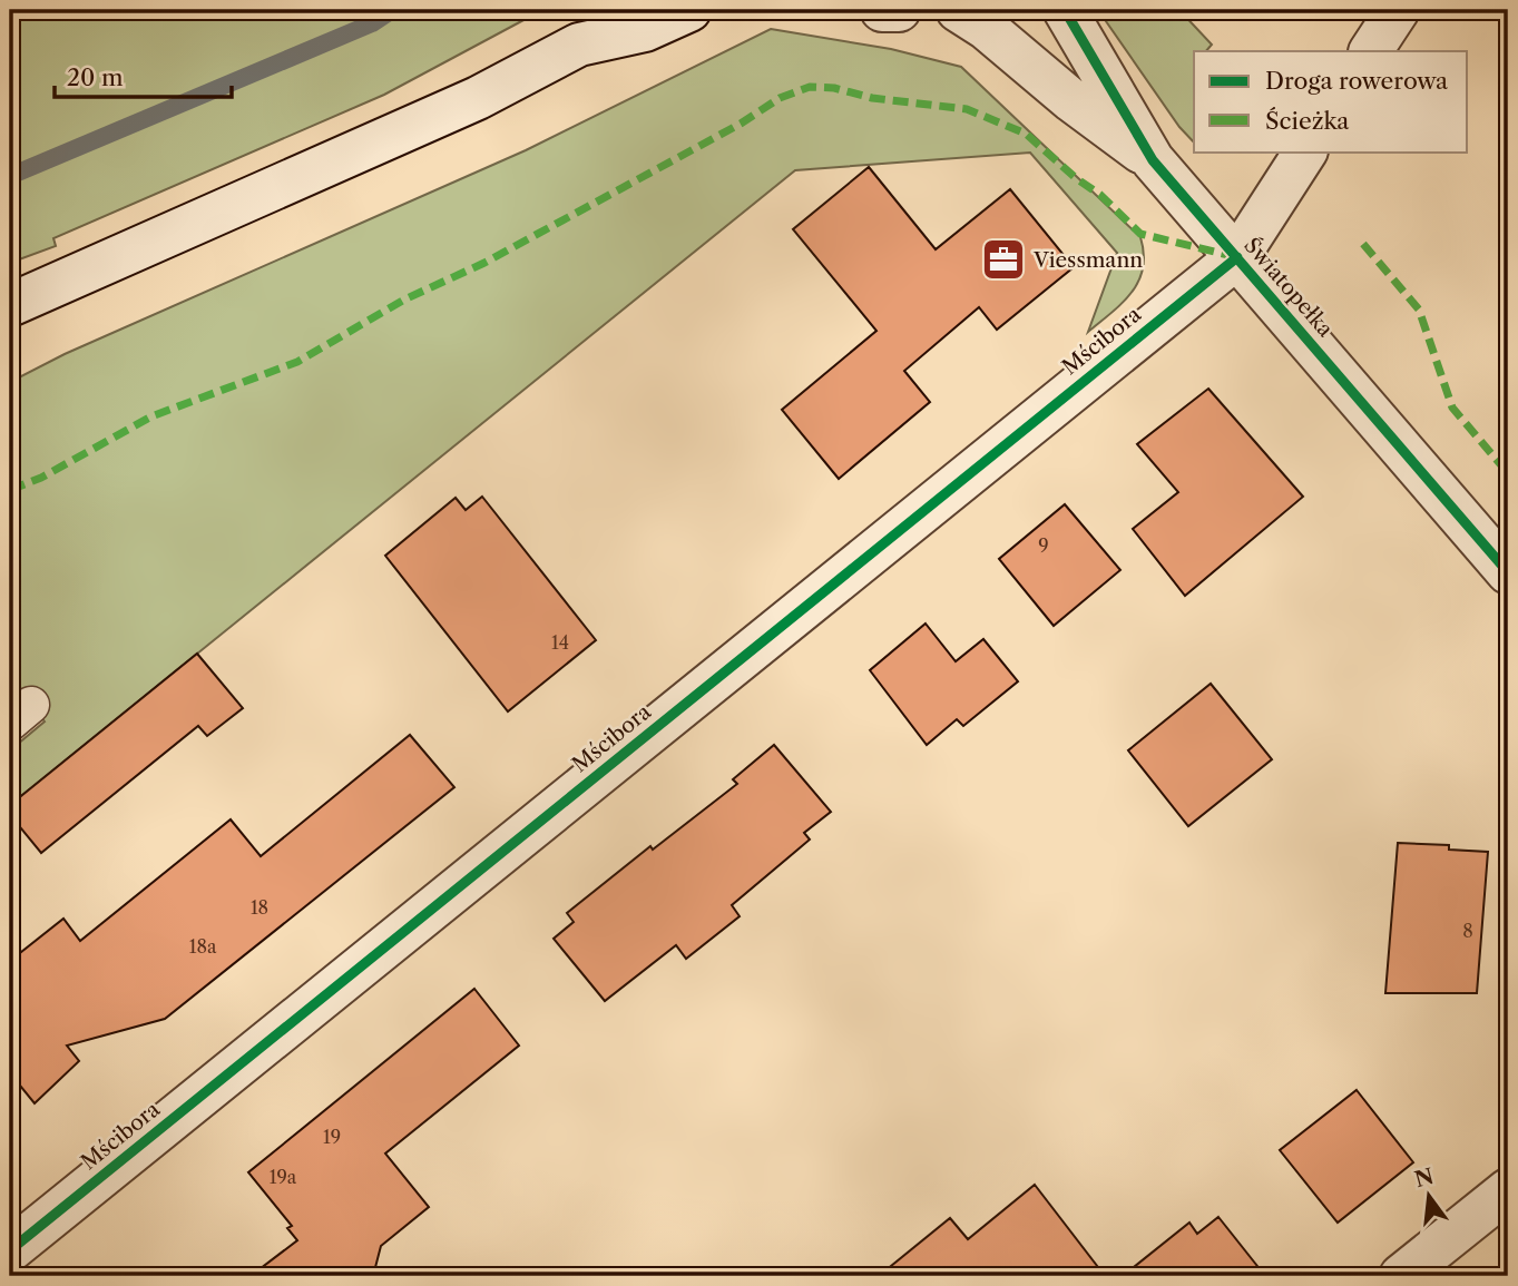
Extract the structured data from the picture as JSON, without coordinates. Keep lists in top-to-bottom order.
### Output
{
  "streets": {
    "street": ["Światopełka", "Mścibora"]
  },
  "crossings": [
    ["Światopełka", "Mścibora"]
  ],
  "places": {
    "office": ["Viessmann"]
  },
  "house_numbers": [
    "9",
    "14",
    "18",
    "8",
    "18a",
    "19",
    "19a"
  ],
  "legend": ["Droga rowerowa", "Ścieżka"],
  "scale_bar": "20 m",
  "north": "top"
}
